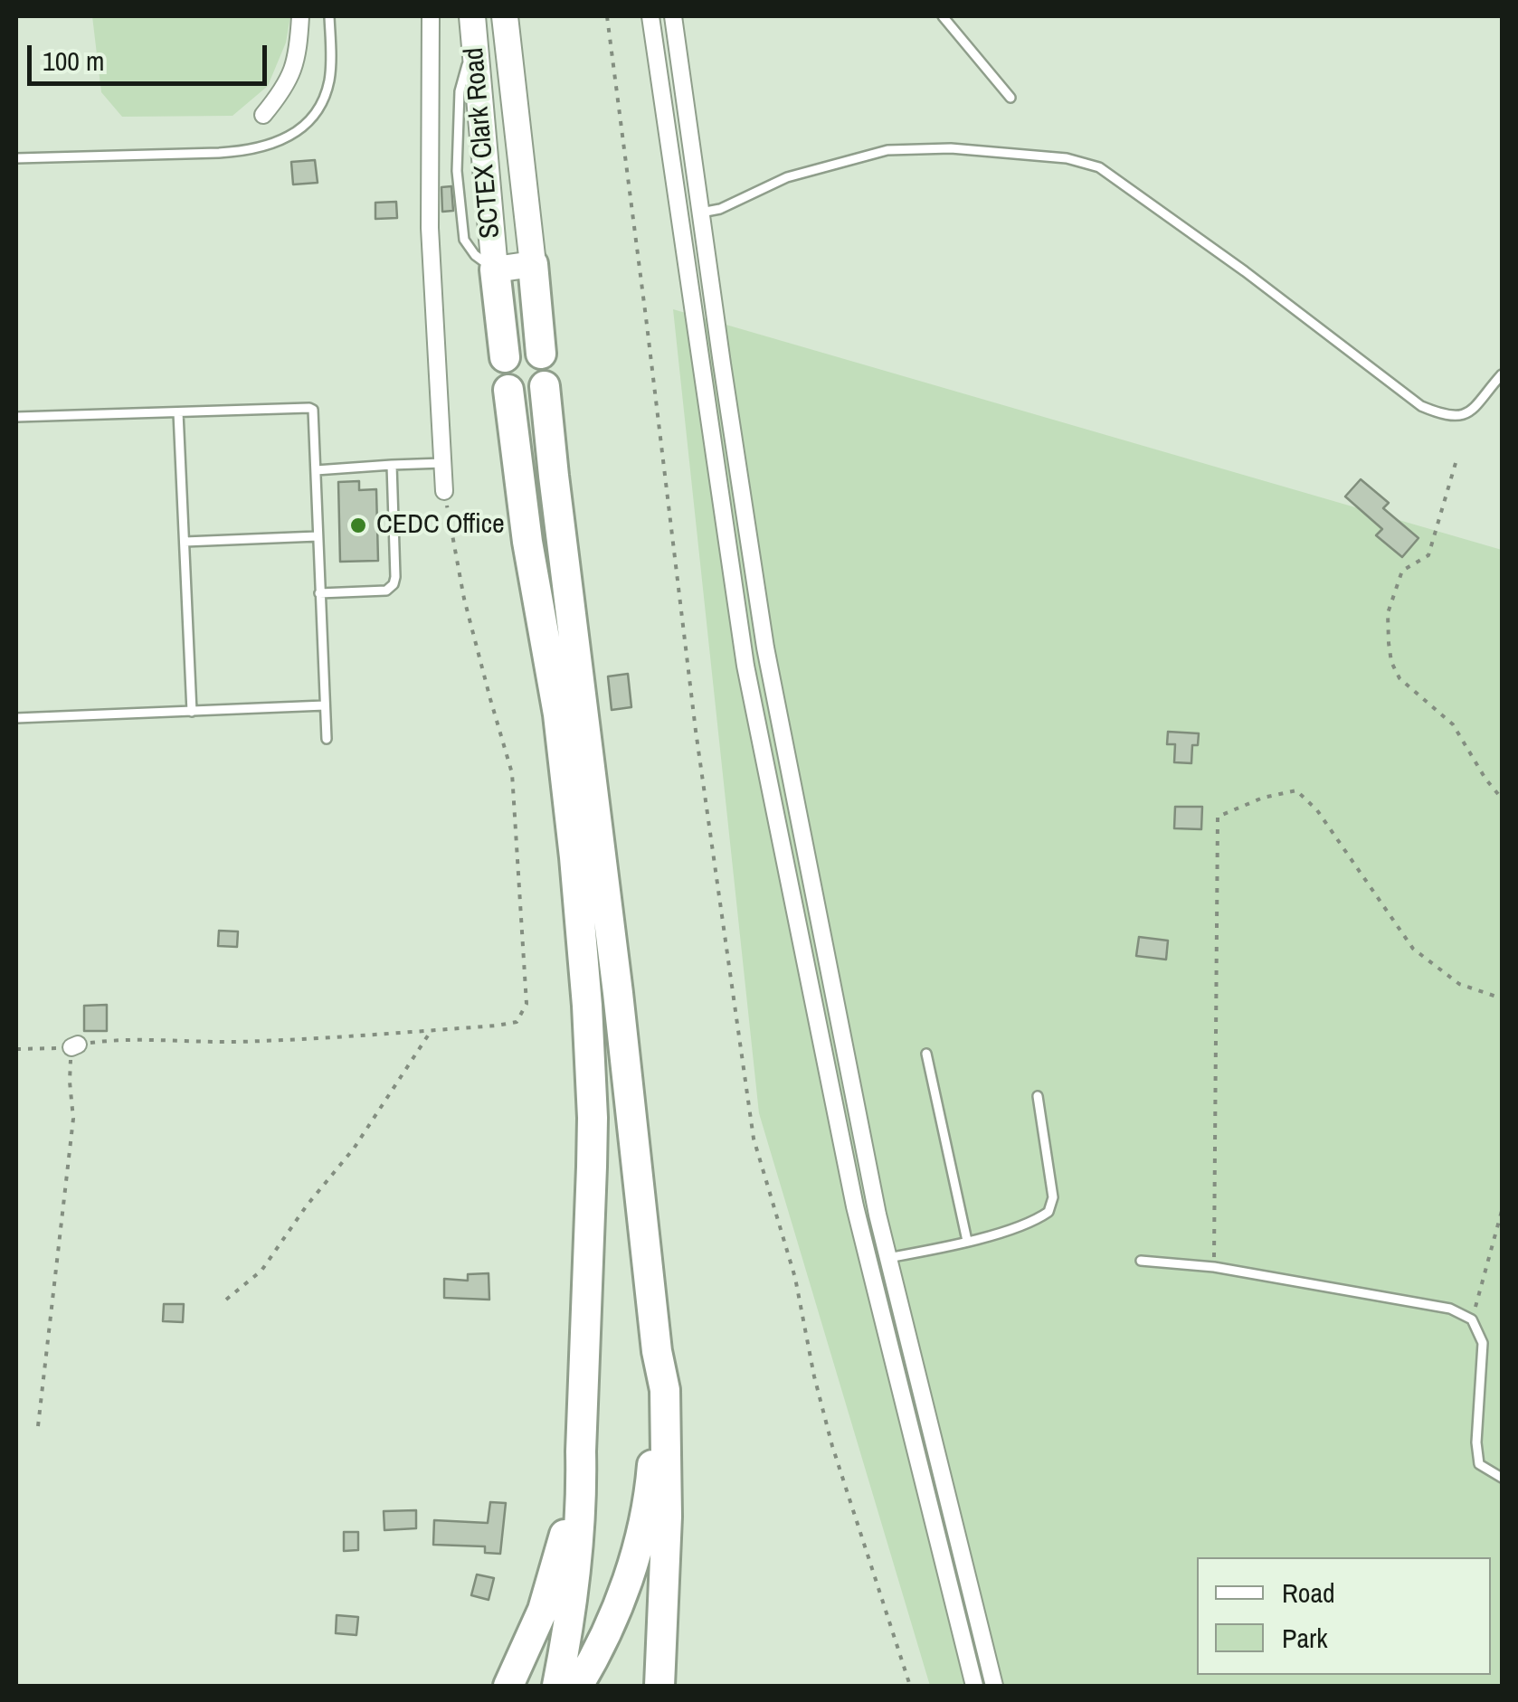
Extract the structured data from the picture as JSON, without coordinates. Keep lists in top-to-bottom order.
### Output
{
  "streets": {
    "main road": ["SCTEX Clark Road"]
  },
  "places": ["CEDC Office"],
  "legend": ["Road", "Park"],
  "scale_bar": "100 m"
}
